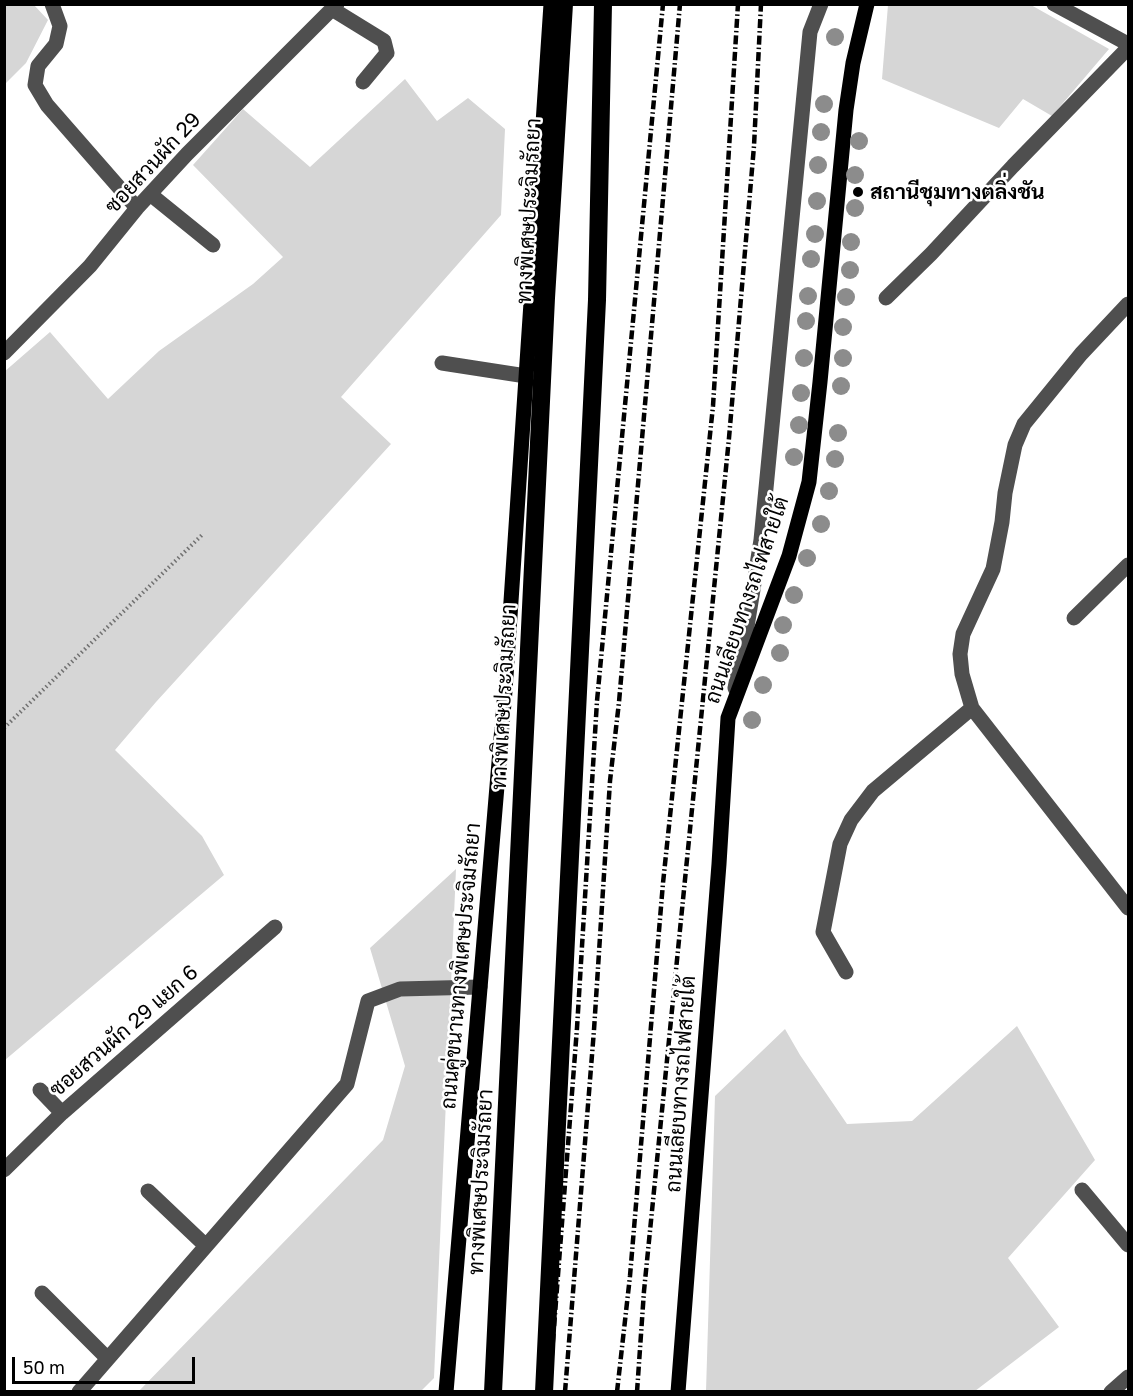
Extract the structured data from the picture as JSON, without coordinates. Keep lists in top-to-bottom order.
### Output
{
  "streets": {
    "highway": ["ทางพิเศษประจิมรัถยา"],
    "main road": ["ถนนเลียบทางรถไฟสายใต้", "ถนนคู่ขนานทางพิเศษประจิมรัถยา"],
    "street": ["ซอยสวนผัก 29", "ซอยสวนผัก 29 แยก 6"]
  },
  "places": ["สถานีชุมทางตลิ่งชัน"],
  "scale_bar": "50 m"
}
